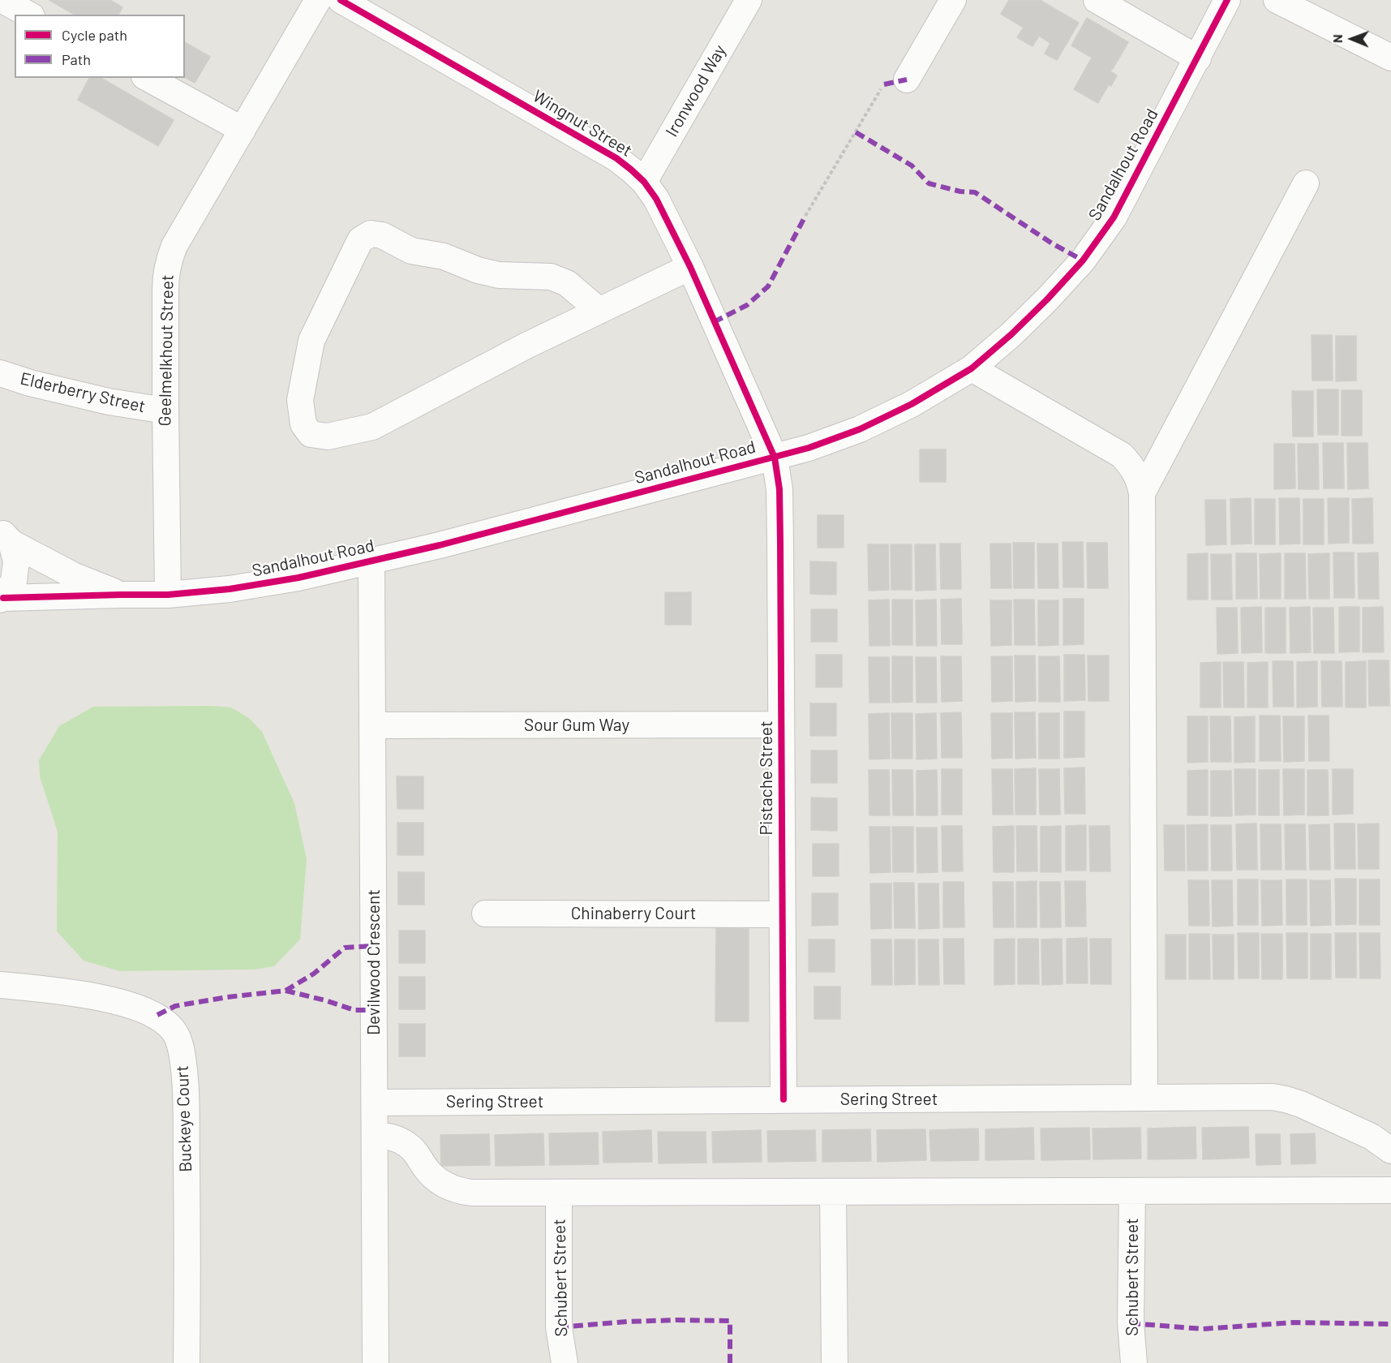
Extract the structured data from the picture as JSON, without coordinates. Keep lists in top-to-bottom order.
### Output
{
  "streets": {
    "street": [
      "Ironwood Way",
      "Wingnut Street",
      "Sandalhout Road",
      "Geelmelkhout Street",
      "Elderberry Street",
      "Sour Gum Way",
      "Pistache Street",
      "Chinaberry Court",
      "Devilwood Crescent",
      "Sering Street",
      "Buckeye Court",
      "Schubert Street"
    ]
  },
  "crossings": [
    ["Ironwood Way", "Wingnut Street"],
    ["Wingnut Street", "Sandalhout Road"],
    ["Wingnut Street", "Pistache Street"],
    ["Sandalhout Road", "Geelmelkhout Street"],
    ["Sandalhout Road", "Pistache Street"],
    ["Sandalhout Road", "Devilwood Crescent"],
    ["Geelmelkhout Street", "Elderberry Street"],
    ["Sour Gum Way", "Pistache Street"],
    ["Sour Gum Way", "Devilwood Crescent"],
    ["Pistache Street", "Chinaberry Court"],
    ["Pistache Street", "Sering Street"],
    ["Devilwood Crescent", "Sering Street"]
  ],
  "legend": ["Cycle path", "Path"],
  "north": "left"
}
